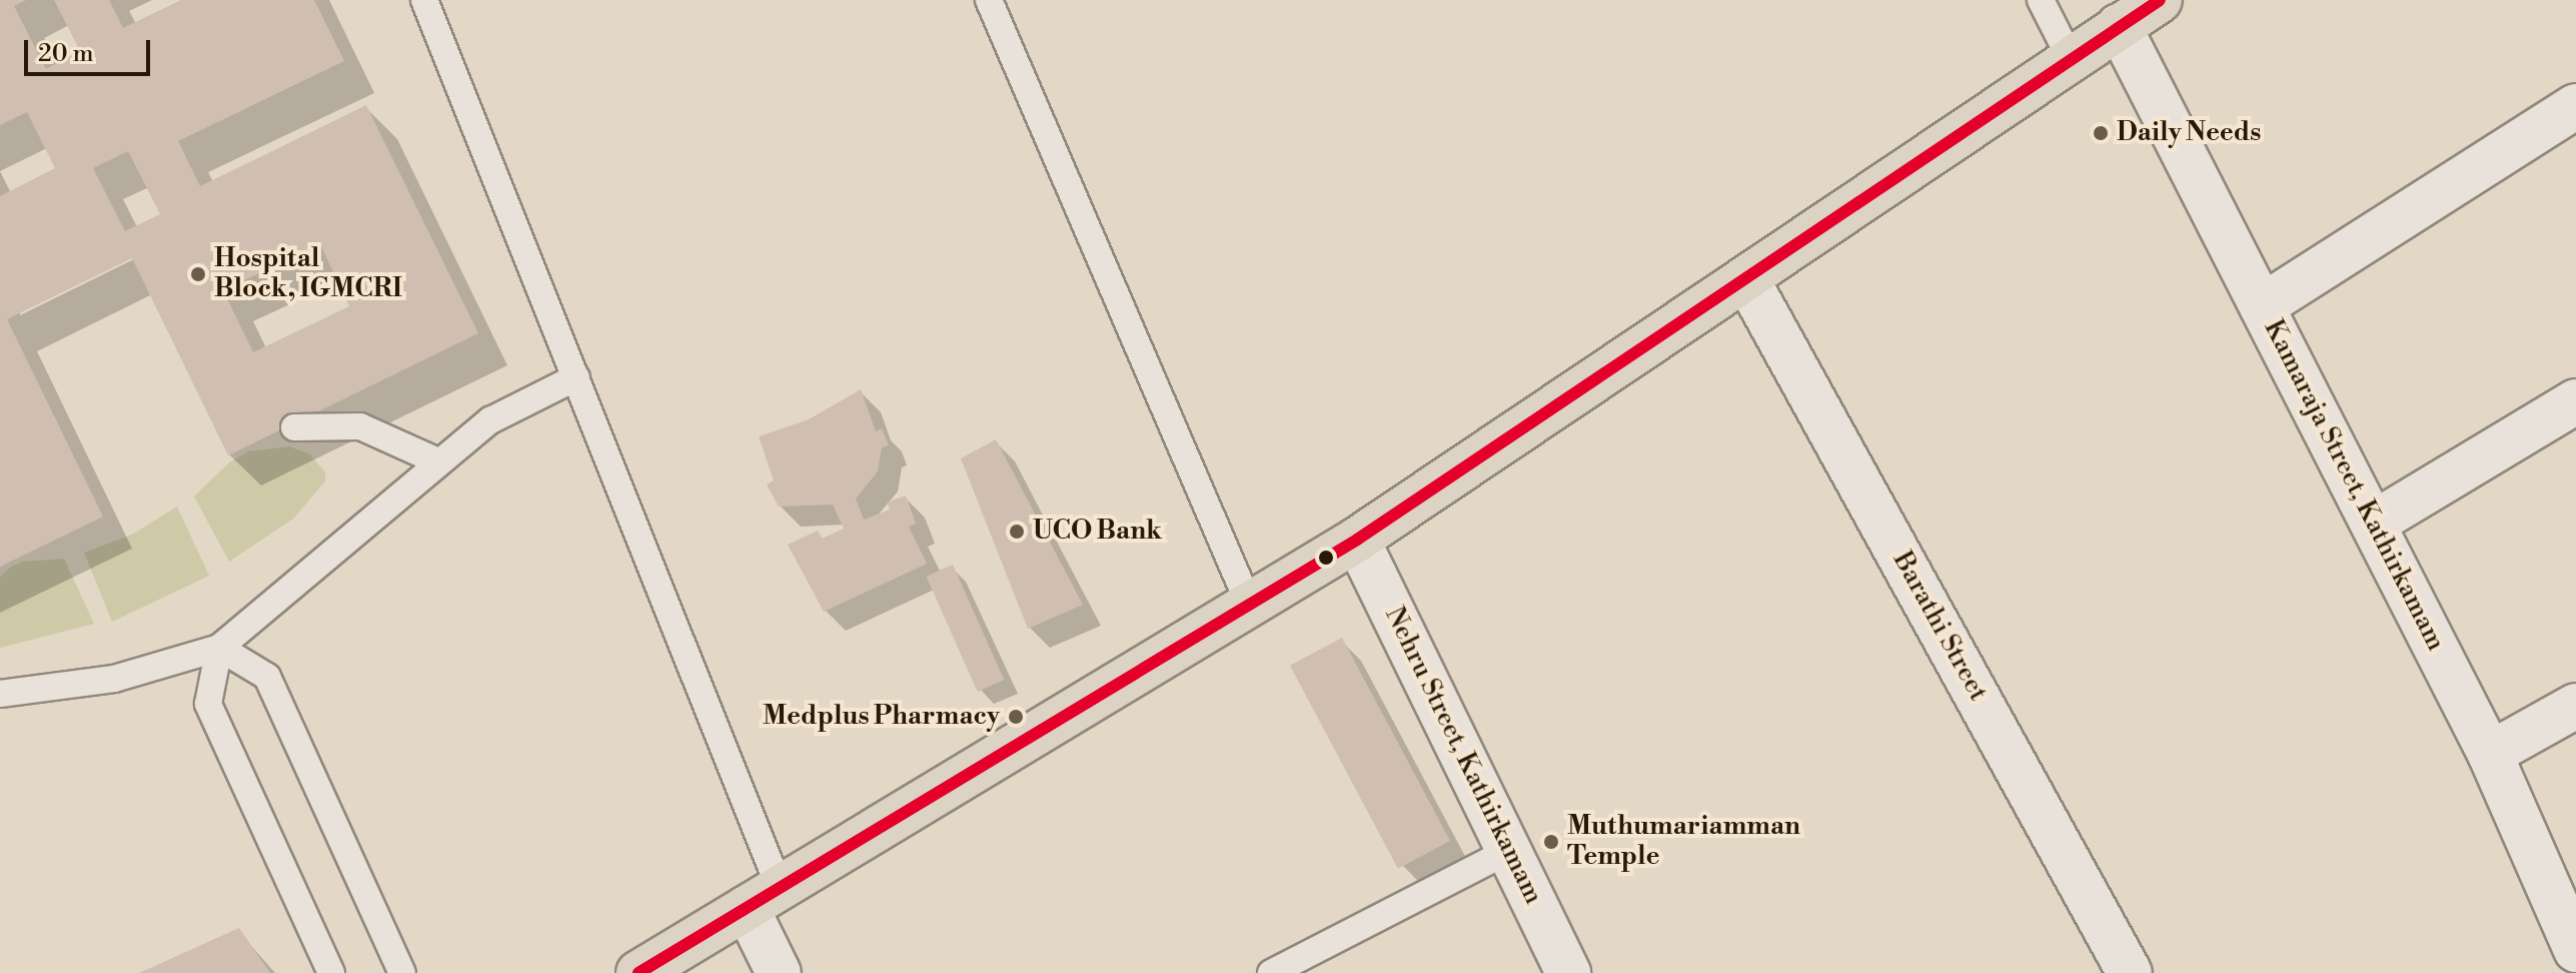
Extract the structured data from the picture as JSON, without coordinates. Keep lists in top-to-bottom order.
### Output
{
  "streets": {
    "street": ["Kamaraja Street, Kathirkamam", "Barathi Street", "Nehru Street, Kathirkamam"]
  },
  "places": [
    "Daily Needs",
    "Hospital Block, IGMCRI",
    "UCO Bank",
    "Medplus Pharmacy",
    "Muthumariamman Temple"
  ],
  "scale_bar": "20 m"
}
